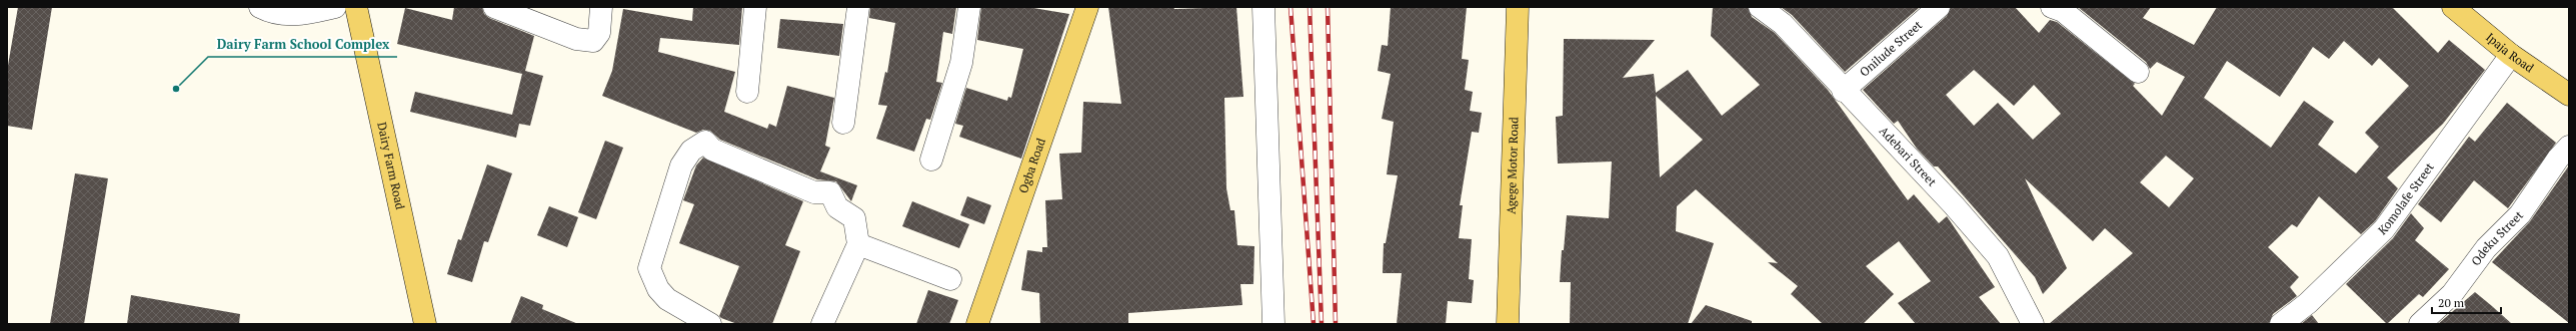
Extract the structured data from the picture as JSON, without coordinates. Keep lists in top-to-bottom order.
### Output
{
  "streets": {
    "main road": [
      "Ipaja Road",
      "Dairy Farm Road",
      "Ogba Road",
      "Agege Motor Road"
    ],
    "street": [
      "Onilude Street",
      "Adebari Street",
      "Komolafe Street",
      "Odeku Street"
    ]
  },
  "crossings": [
    ["Onilude Street", "Adebari Street"],
    ["Ipaja Road", "Komolafe Street"]
  ],
  "places": ["Dairy Farm School Complex"],
  "scale_bar": "20 m"
}
